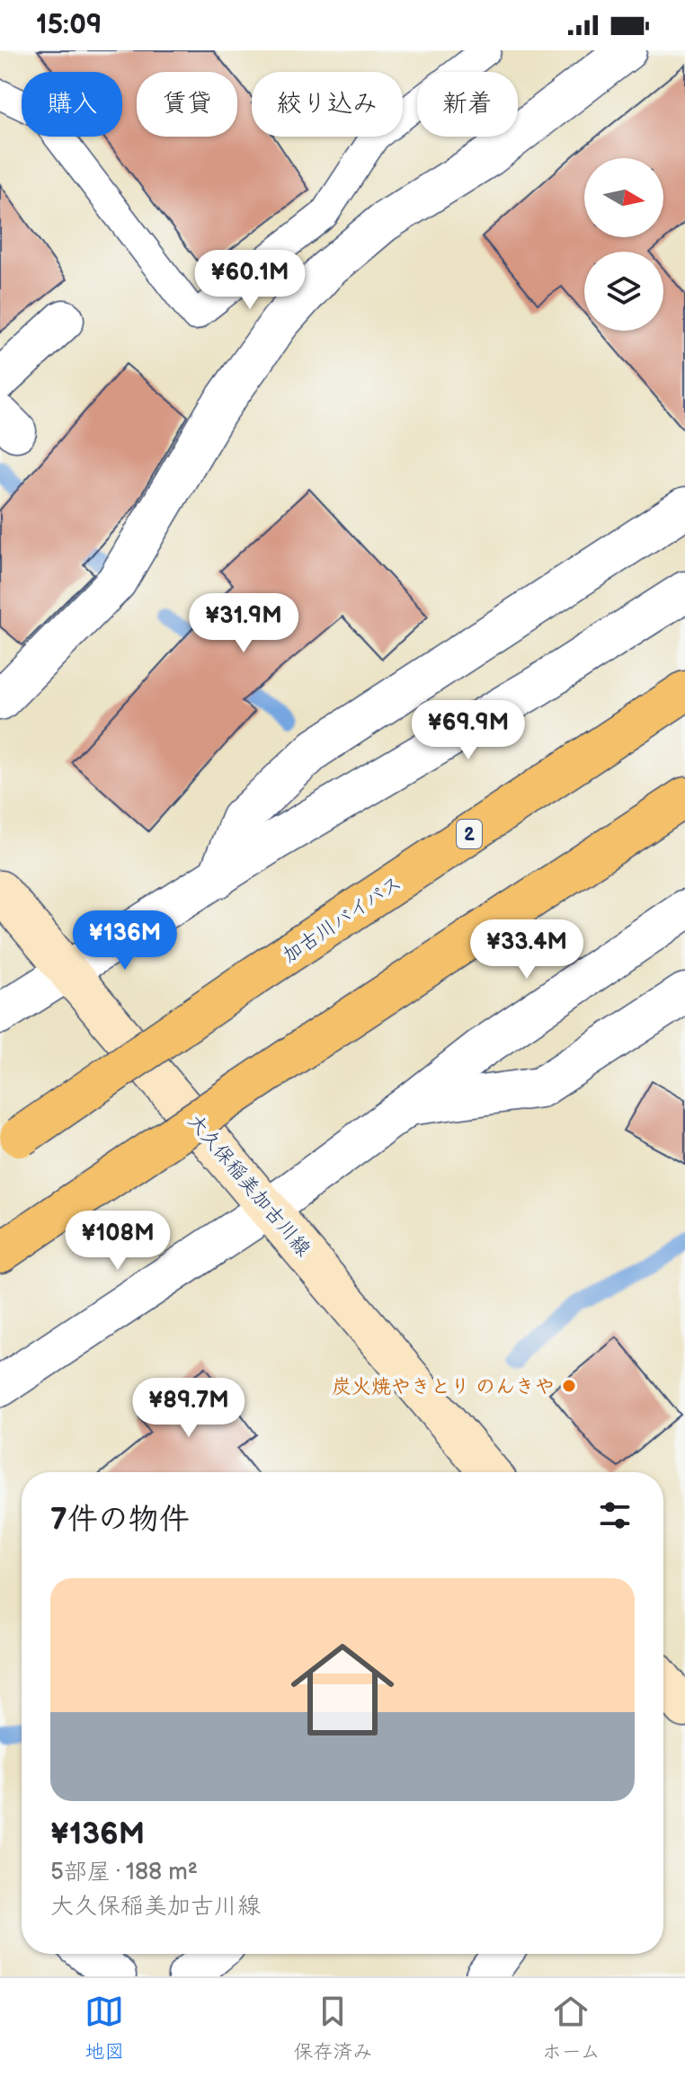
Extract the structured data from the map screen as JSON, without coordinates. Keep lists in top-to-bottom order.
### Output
{
  "streets": {
    "highway": ["2", "加古川バイパス"],
    "main road": ["大久保稲美加古川線"]
  },
  "places": ["炭火焼やきとり のんきや"],
  "north": "right",
  "page": {
    "status": "15:09",
    "chip": [
      "購入",
      "賃貸",
      "絞り込み",
      "新着"
    ],
    "price": [
      "¥60.1M",
      "¥31.9M",
      "¥69.9M",
      "¥136M",
      "¥33.4M",
      "¥108M",
      "¥89.7M"
    ],
    "heading": "7件の物件",
    "list": [
      {
        "name": "¥136M",
        "note": "5部屋 · 188 m² · 大久保稲美加古川線"
      }
    ],
    "tabs": ["地図", "保存済み", "ホーム"]
  }
}
